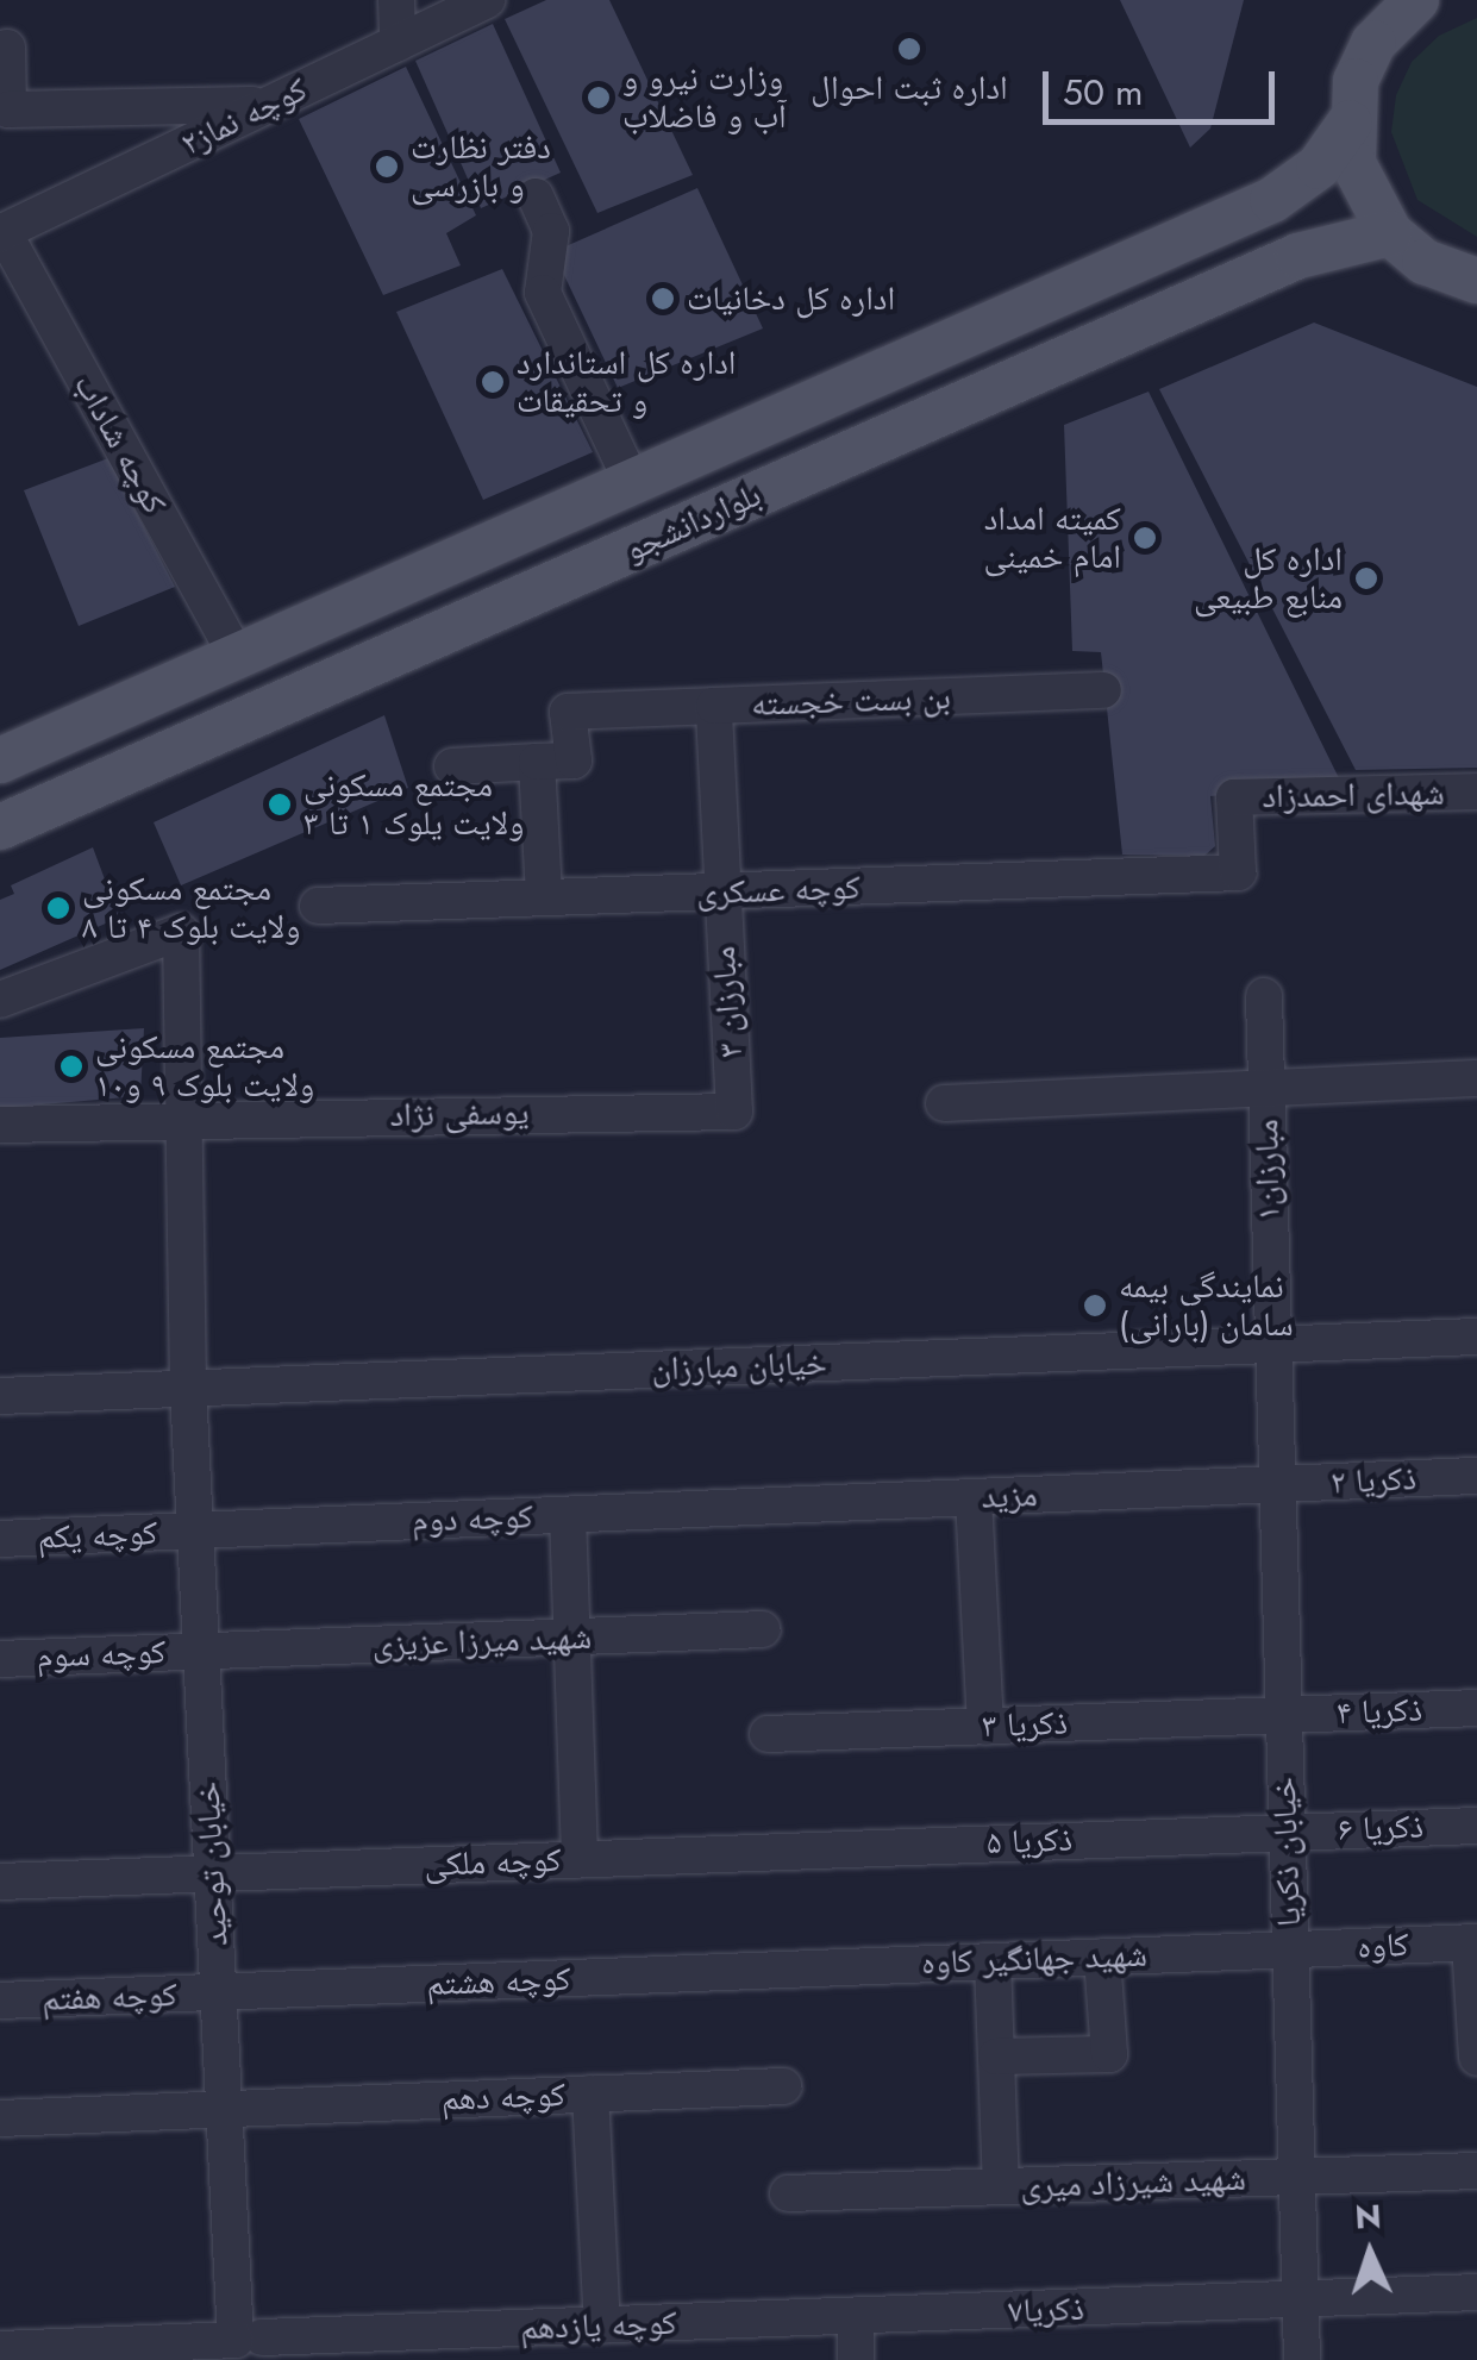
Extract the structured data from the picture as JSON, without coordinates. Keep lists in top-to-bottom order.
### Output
{
  "streets": {
    "main road": ["بلواردانشجو"],
    "street": [
      "کوچه نماز۲",
      "کوچه شاداب",
      "بن بست خجسته",
      "شهدای احمدزاد",
      "کوچه عسکری",
      "مبارزان ۳",
      "یوسفی نژاد",
      "مبارزان۱",
      "خیابان مبارزان",
      "ذکریا ۲",
      "مزید",
      "کوچه دوم",
      "کوچه یکم",
      "شهید میرزا عزیزی",
      "کوچه سوم",
      "ذکریا ۴",
      "ذکریا ۳",
      "ذکریا ۶",
      "ذکریا ۵",
      "خیابان ذکریا",
      "کوچه ملکی",
      "خیابان توحید",
      "کاوه",
      "شهید جهانگیر کاوه",
      "کوچه هشتم",
      "کوچه هفتم",
      "کوچه دهم",
      "شهید شیرزاد میری",
      "ذکریا۷",
      "کوچه یازدهم"
    ]
  },
  "crossings": [
    ["کوچه نماز۲", "کوچه شاداب"],
    ["کوچه شاداب", "بلواردانشجو"],
    ["بن بست خجسته", "کوچه عسکری"],
    ["بن بست خجسته", "مبارزان ۳"],
    ["شهدای احمدزاد", "کوچه عسکری"],
    ["کوچه عسکری", "مبارزان ۳"],
    ["مبارزان ۳", "یوسفی نژاد"],
    ["مبارزان۱", "خیابان مبارزان"],
    ["مبارزان۱", "خیابان ذکریا"],
    ["خیابان مبارزان", "خیابان ذکریا"],
    ["خیابان مبارزان", "خیابان توحید"],
    ["ذکریا ۲", "مزید"],
    ["ذکریا ۲", "خیابان ذکریا"],
    ["مزید", "کوچه دوم"],
    ["مزید", "خیابان ذکریا"],
    ["کوچه دوم", "کوچه یکم"],
    ["کوچه دوم", "خیابان توحید"],
    ["کوچه یکم", "خیابان توحید"],
    ["شهید میرزا عزیزی", "کوچه سوم"],
    ["شهید میرزا عزیزی", "خیابان توحید"],
    ["کوچه سوم", "خیابان توحید"],
    ["ذکریا ۴", "ذکریا ۳"],
    ["ذکریا ۴", "خیابان ذکریا"],
    ["ذکریا ۳", "خیابان ذکریا"],
    ["ذکریا ۶", "ذکریا ۵"],
    ["ذکریا ۶", "خیابان ذکریا"],
    ["ذکریا ۵", "خیابان ذکریا"],
    ["ذکریا ۵", "کوچه ملکی"],
    ["خیابان ذکریا", "کاوه"],
    ["خیابان ذکریا", "شهید جهانگیر کاوه"],
    ["خیابان ذکریا", "شهید شیرزاد میری"],
    ["خیابان ذکریا", "ذکریا۷"],
    ["کوچه ملکی", "خیابان توحید"],
    ["خیابان توحید", "کوچه هشتم"],
    ["خیابان توحید", "کوچه هفتم"],
    ["خیابان توحید", "کوچه دهم"],
    ["خیابان توحید", "کوچه یازدهم"],
    ["کاوه", "شهید جهانگیر کاوه"],
    ["شهید جهانگیر کاوه", "کوچه هشتم"],
    ["کوچه هشتم", "کوچه هفتم"],
    ["ذکریا۷", "کوچه یازدهم"]
  ],
  "places": [
    "اداره ثبت احوال",
    "وزارت نیرو و آب و فاضلاب",
    "دفتر نظارت و بازرسی",
    "اداره کل دخانیات",
    "اداره کل استاندارد و تحقیقات",
    "کمیته امداد امام خمینی",
    "اداره کل منابع طبیعی",
    "مجتمع مسکونی ولایت یلوک ۱ تا ۳",
    "مجتمع مسکونی ولایت بلوک ۴ تا ۸",
    "مجتمع مسکونی ولایت بلوک ۹ و۱۰",
    "نمایندگی بیمه سامان (بارانی)"
  ],
  "scale_bar": "50 m",
  "north": "top"
}
